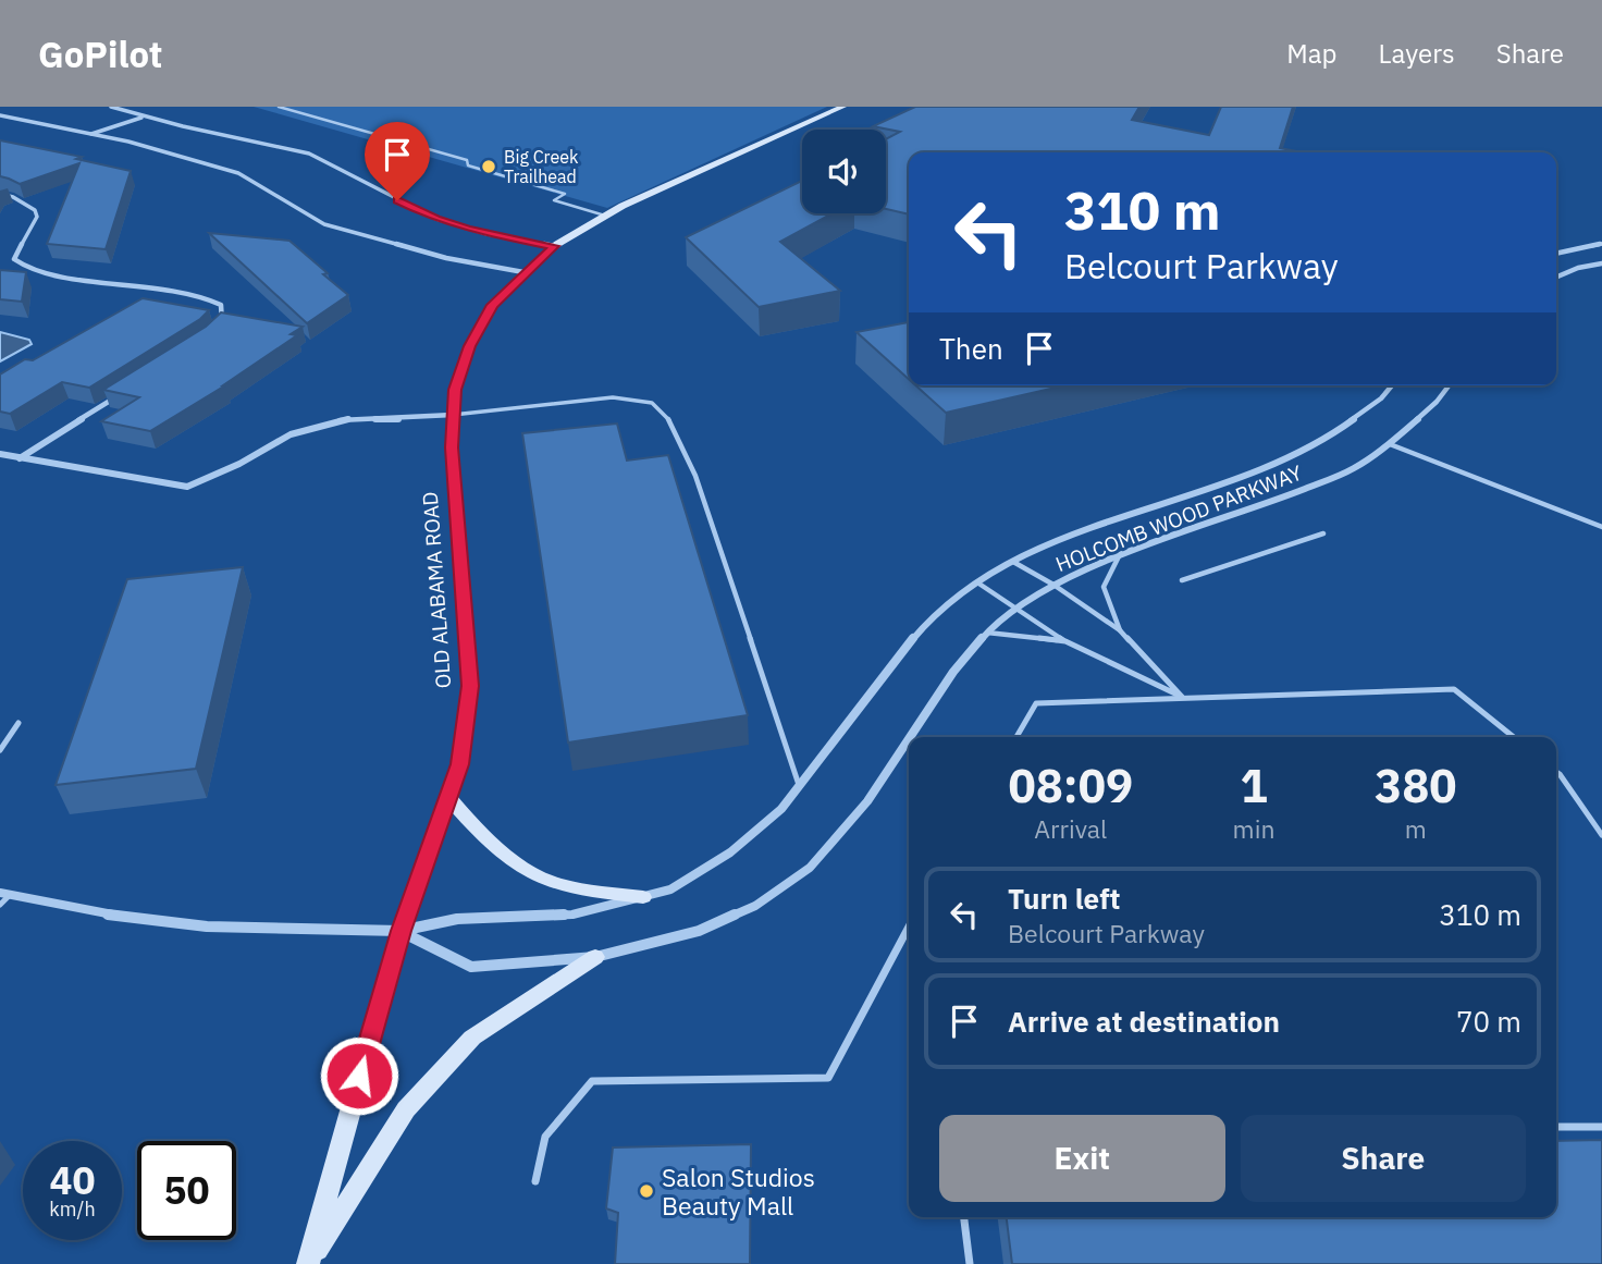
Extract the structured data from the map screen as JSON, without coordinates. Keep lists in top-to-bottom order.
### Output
{
  "streets": {
    "main road": ["OLD ALABAMA ROAD"],
    "street": ["HOLCOMB WOOD PARKWAY"]
  },
  "crossings": [
    ["HOLCOMB WOOD PARKWAY", "OLD ALABAMA ROAD"]
  ],
  "places": ["Big Creek Trailhead", "Salon Studios Beauty Mall"],
  "page": {
    "header": "GoPilot",
    "nav": ["Map", "Layers", "Share"],
    "turn": ["310 m", "Belcourt Parkway"],
    "then": "Then",
    "eta": [
      "08:09",
      "Arrival",
      "1",
      "min",
      "380",
      "m"
    ],
    "list": [
      {
        "name": "Turn left",
        "note": "Belcourt Parkway",
        "value": "310 m"
      },
      {
        "name": "Arrive at destination",
        "value": "70 m"
      }
    ],
    "buttons": ["Exit", "Share"],
    "speed": "40 km/h",
    "limit": "50"
  }
}
